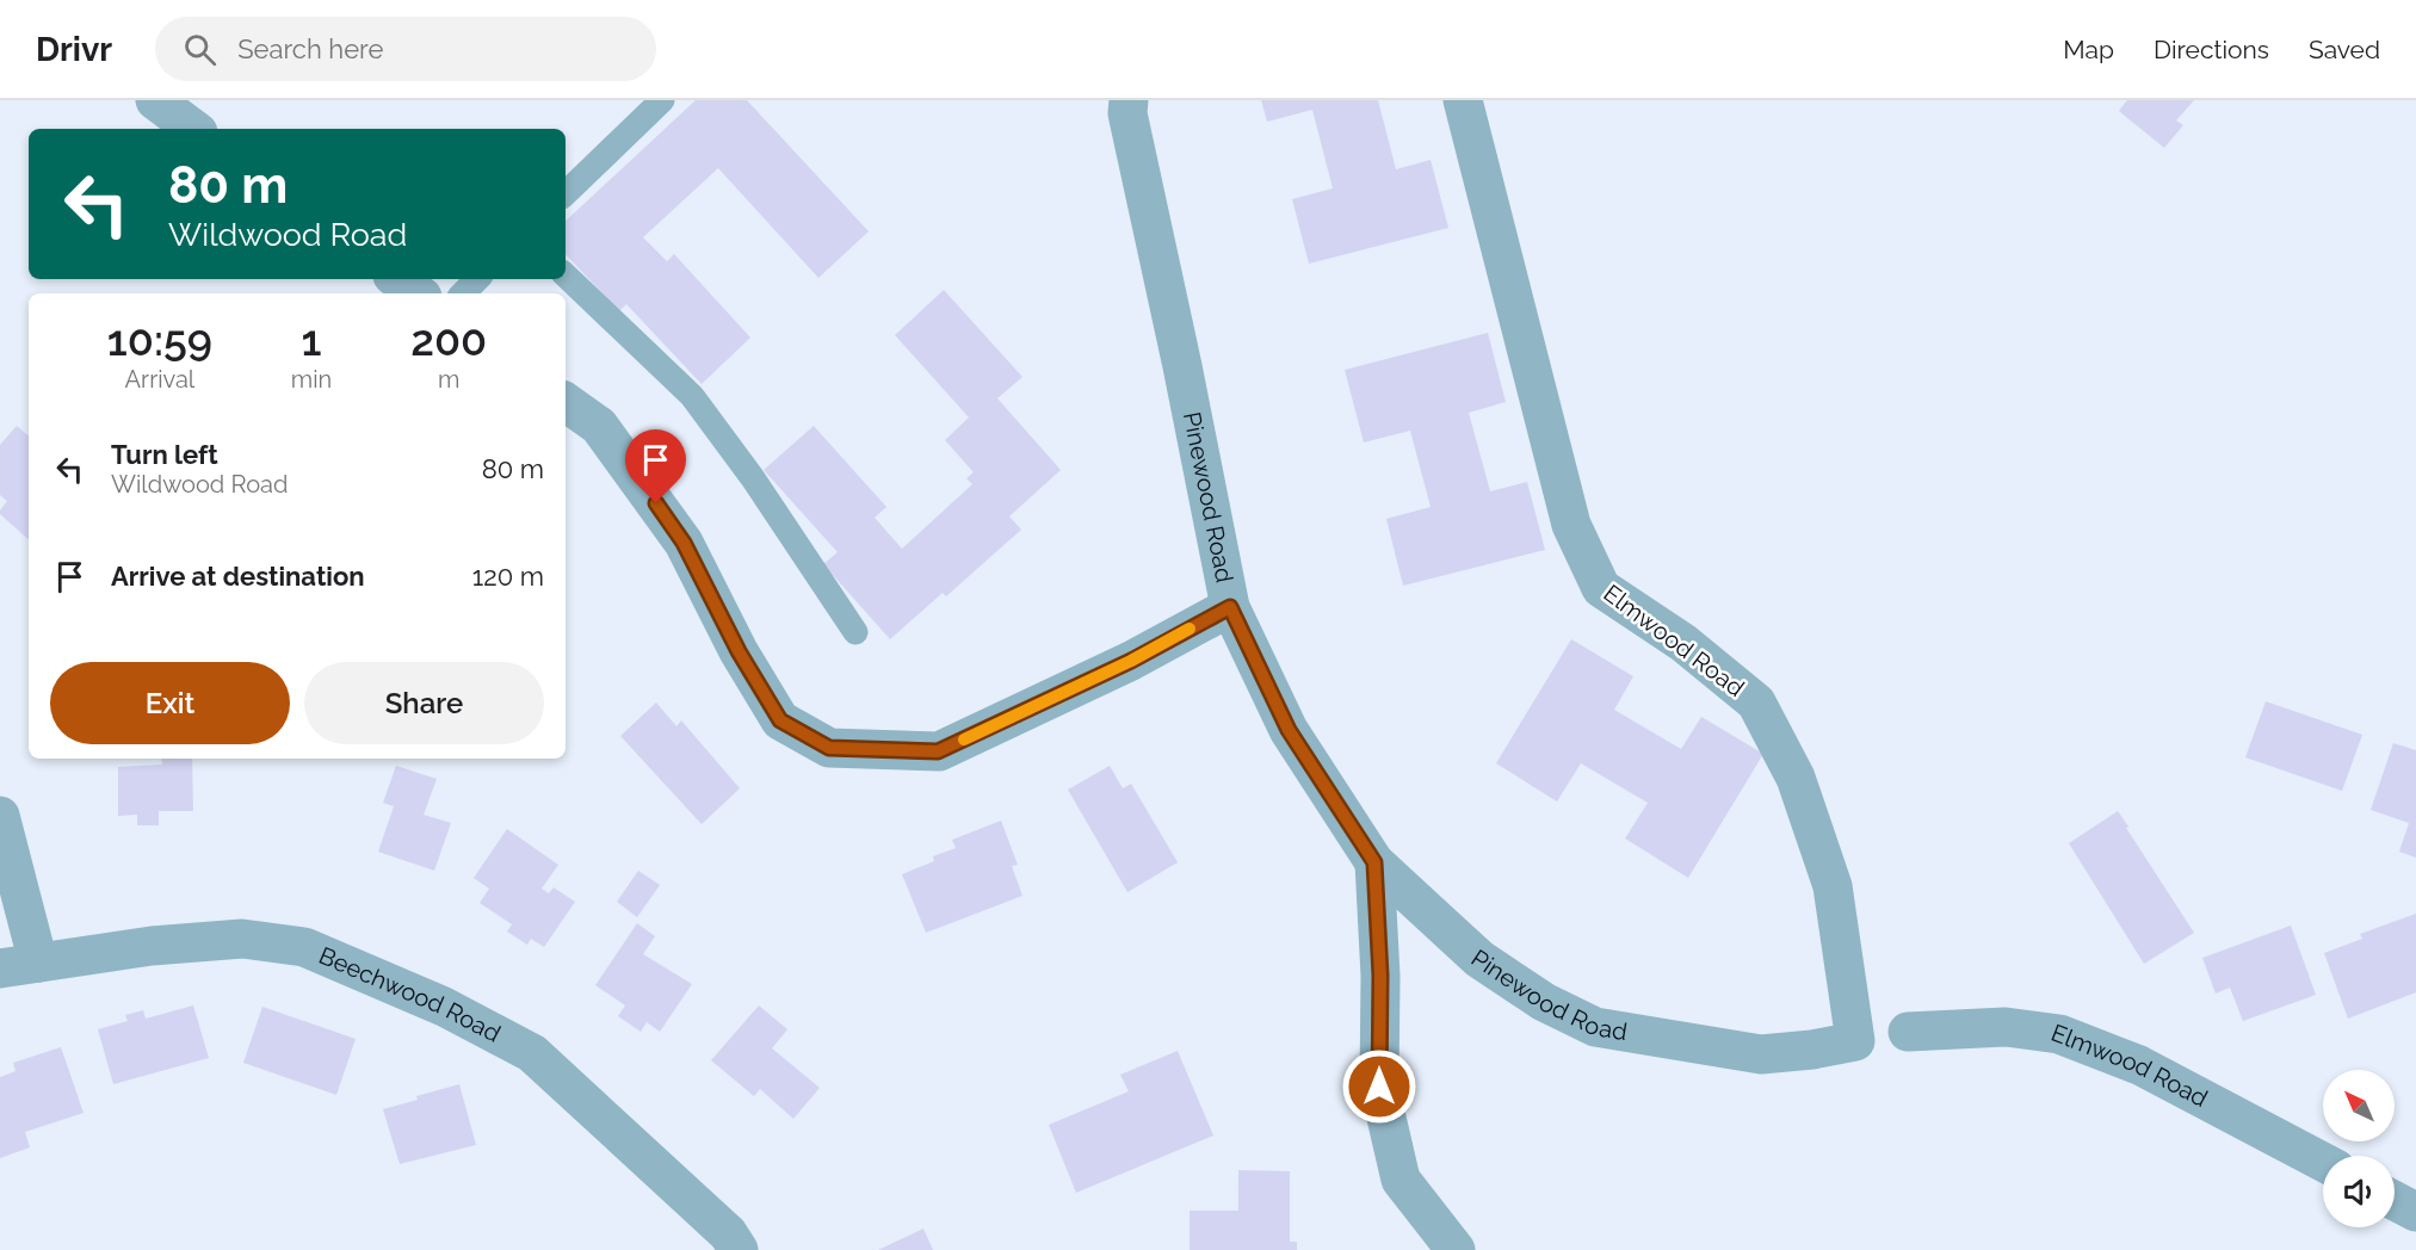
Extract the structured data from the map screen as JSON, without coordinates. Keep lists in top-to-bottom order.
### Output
{
  "streets": {
    "street": ["Pinewood Road", "Elmwood Road", "Beechwood Road"]
  },
  "crossings": [
    ["Pinewood Road", "Elmwood Road"]
  ],
  "north": "top left",
  "page": {
    "header": "Drivr",
    "search": "Search here",
    "nav": ["Map", "Directions", "Saved"],
    "turn": ["80 m", "Wildwood Road"],
    "eta": [
      "10:59",
      "Arrival",
      "1",
      "min",
      "200",
      "m"
    ],
    "list": [
      {
        "name": "Turn left",
        "note": "Wildwood Road",
        "value": "80 m"
      },
      {
        "name": "Arrive at destination",
        "value": "120 m"
      }
    ],
    "buttons": ["Exit", "Share"]
  }
}
